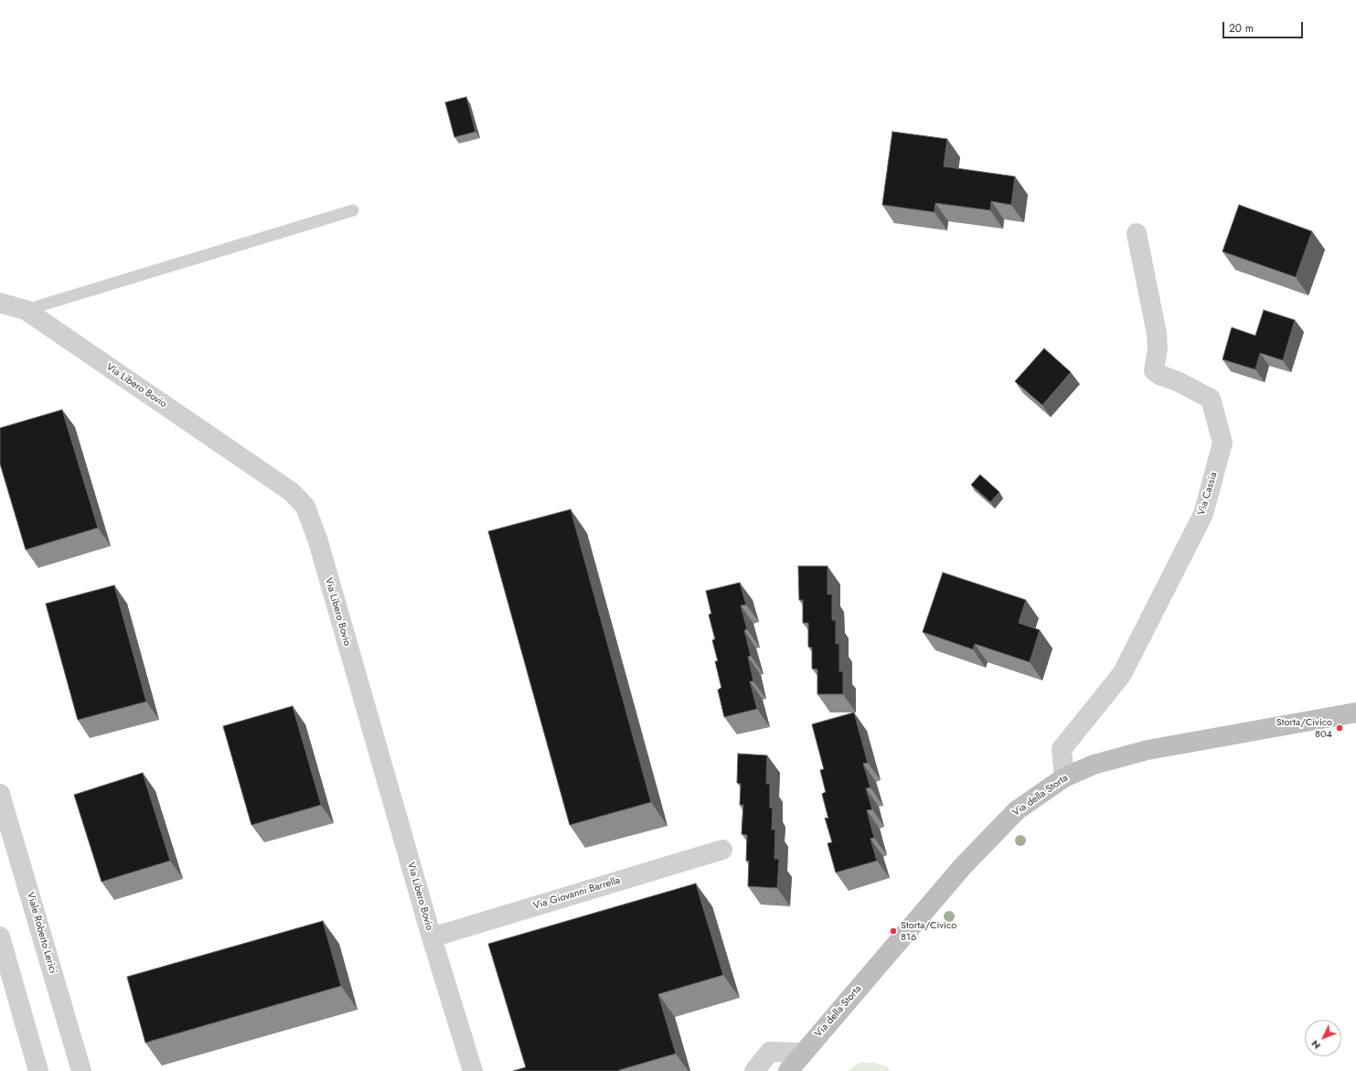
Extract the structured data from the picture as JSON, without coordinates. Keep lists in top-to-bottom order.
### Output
{
  "streets": {
    "main road": ["Via della Storta"],
    "street": [
      "Via Libero Bovio",
      "Via Cassia",
      "Via Giovanni Barrella",
      "Viale Roberto Lerici"
    ]
  },
  "crossings": [
    ["Via Libero Bovio", "Via Giovanni Barrella"],
    ["Via Cassia", "Via della Storta"]
  ],
  "places": ["Storta/Civico 804", "Storta/Civico 816"],
  "scale_bar": "20 m",
  "north": "bottom left"
}
